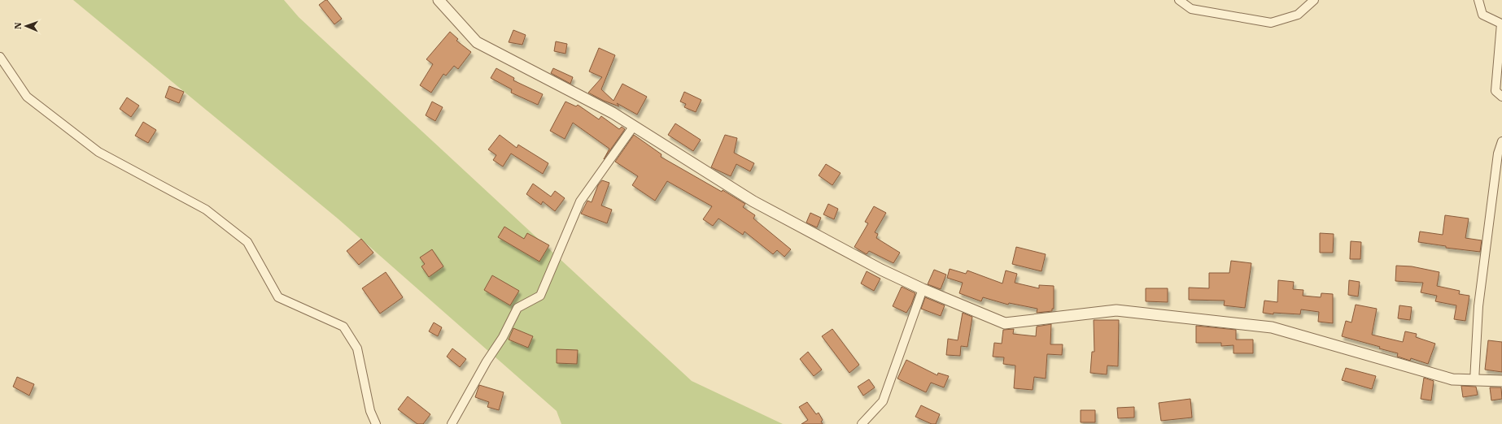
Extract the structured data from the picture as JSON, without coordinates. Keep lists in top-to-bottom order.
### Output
{
  "north": "left"
}
